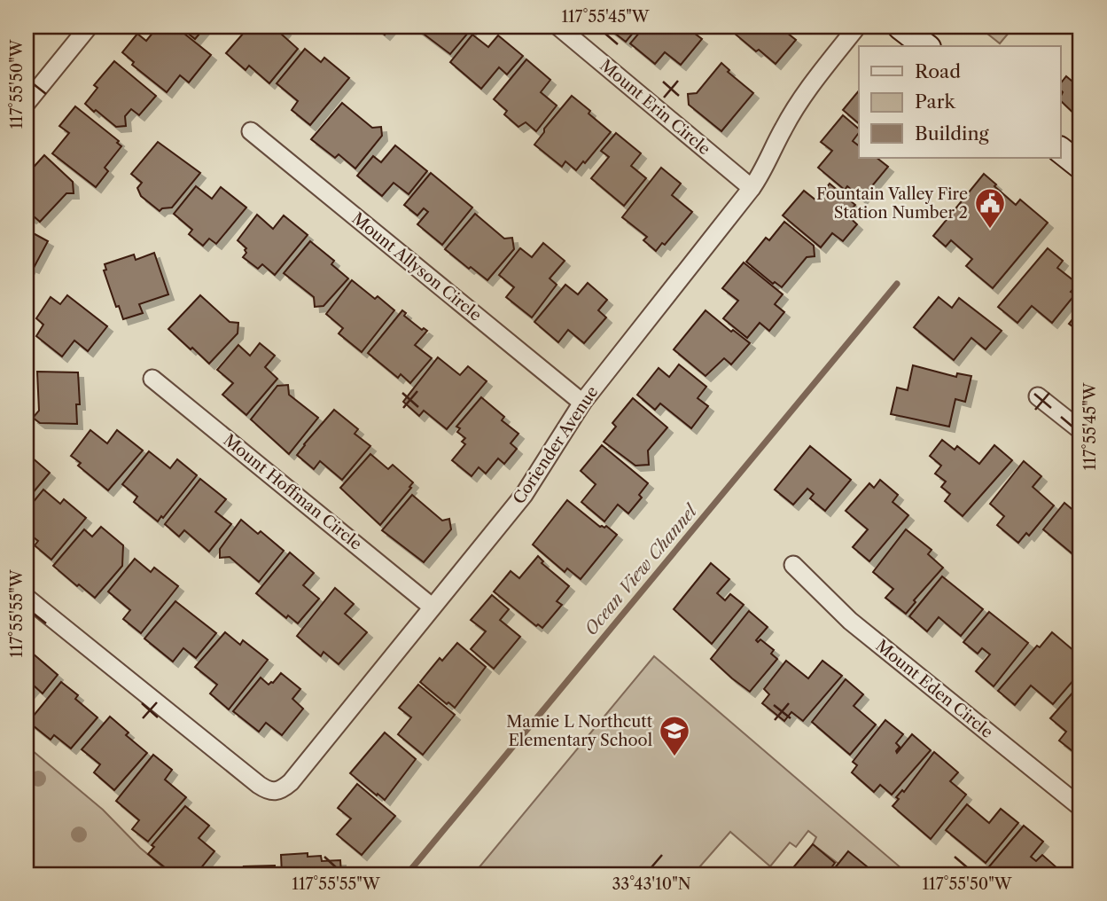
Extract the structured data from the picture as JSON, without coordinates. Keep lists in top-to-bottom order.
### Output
{
  "streets": {
    "street": [
      "Mount Erin Circle",
      "Mount Allyson Circle",
      "Coriender Avenue",
      "Mount Hoffman Circle",
      "Mount Eden Circle"
    ]
  },
  "crossings": [
    ["Mount Erin Circle", "Coriender Avenue"],
    ["Mount Allyson Circle", "Coriender Avenue"],
    ["Coriender Avenue", "Mount Hoffman Circle"]
  ],
  "water": ["Ocean View Channel"],
  "places": {
    "public building": ["Fountain Valley Fire Station Number 2"],
    "school or university": ["Mamie L Northcutt Elementary School"]
  },
  "legend": ["Road", "Park", "Building"],
  "coordinates": [
    "117°55'45\"W",
    "117°55'50\"W",
    "117°55'55\"W",
    "33°43'10\"N"
  ]
}
